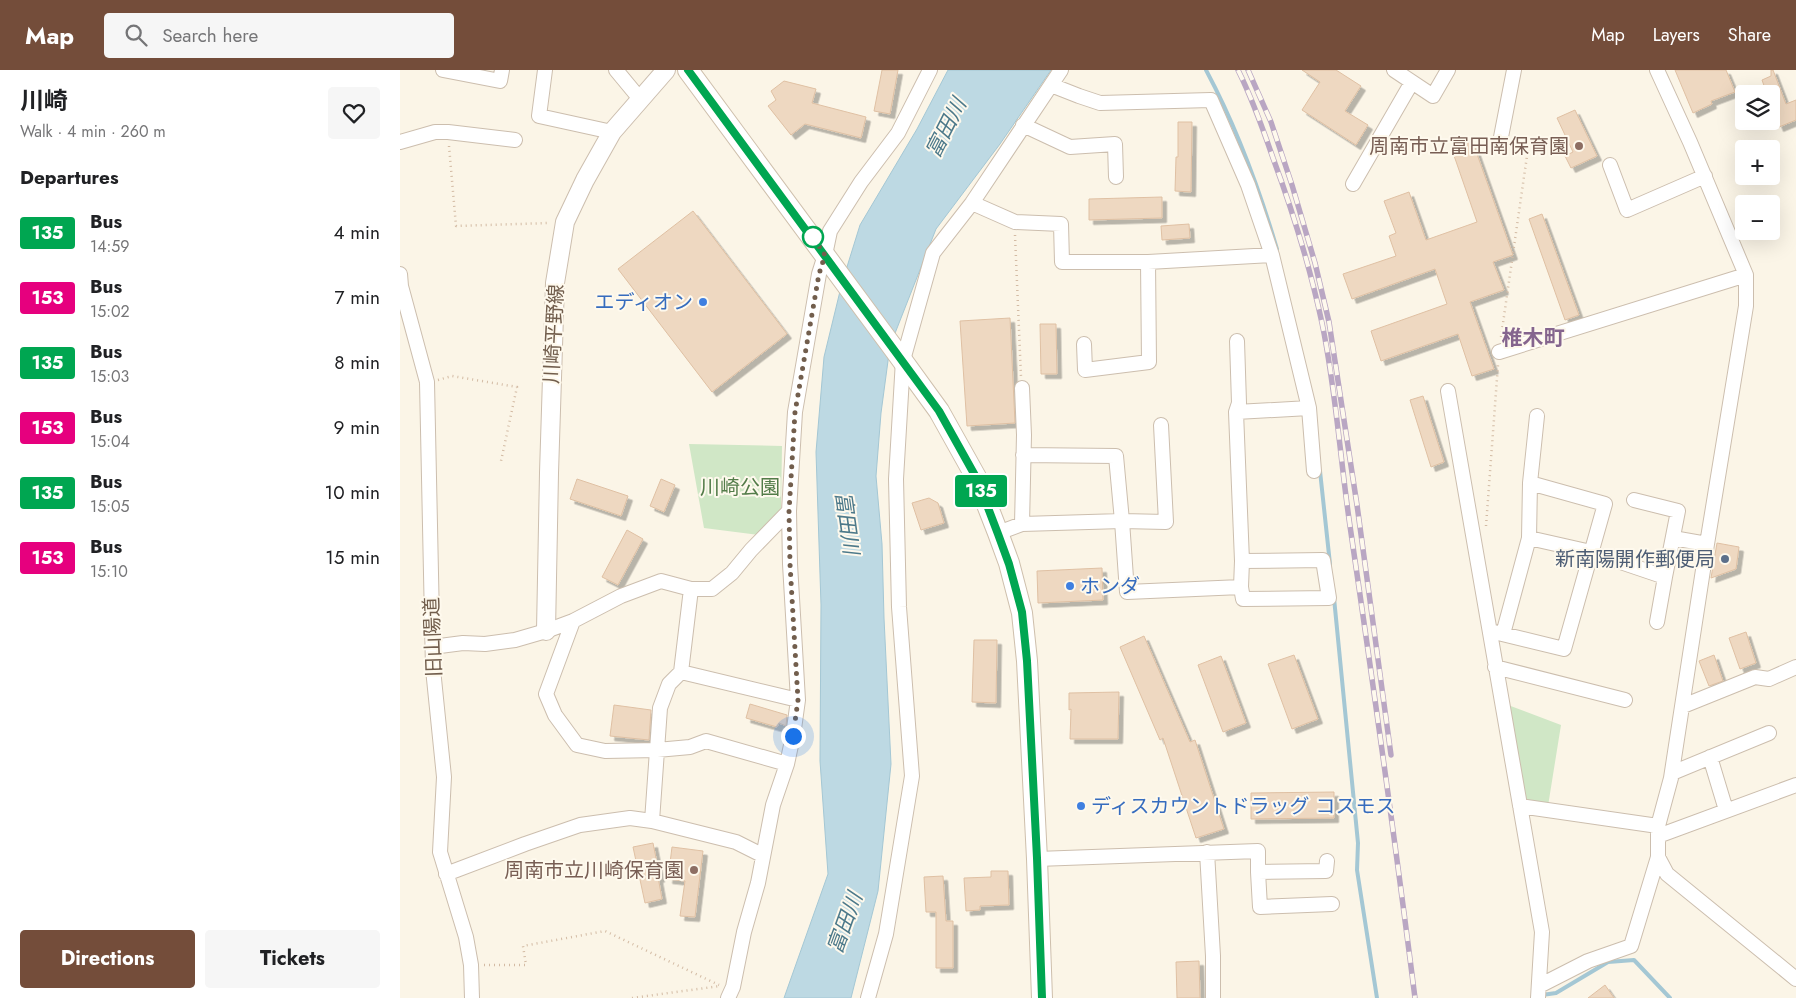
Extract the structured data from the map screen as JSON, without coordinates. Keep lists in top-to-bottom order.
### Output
{
  "streets": {
    "street": ["川崎平野線", "旧山陽道"]
  },
  "districts": ["椎木町"],
  "water": ["富田川"],
  "parks": ["川崎公園"],
  "places": [
    "周南市立富田南保育園",
    "エディオン",
    "新南陽開作郵便局",
    "ホンダ",
    "ディスカウントドラッグ コスモス",
    "周南市立川崎保育園"
  ],
  "lines": ["bus line 135"],
  "page": {
    "header": "Map",
    "search": "Search here",
    "nav": ["Map", "Layers", "Share"],
    "heading": [
      ["川崎", "Walk · 4 min · 260 m"],
      "Departures"
    ],
    "on_map": "135",
    "map_buttons": ["+", "−"],
    "list": [
      {
        "mark": "135",
        "name": "Bus",
        "note": "14:59",
        "value": "4 min"
      },
      {
        "mark": "153",
        "name": "Bus",
        "note": "15:02",
        "value": "7 min"
      },
      {
        "mark": "135",
        "name": "Bus",
        "note": "15:03",
        "value": "8 min"
      },
      {
        "mark": "153",
        "name": "Bus",
        "note": "15:04",
        "value": "9 min"
      },
      {
        "mark": "135",
        "name": "Bus",
        "note": "15:05",
        "value": "10 min"
      },
      {
        "mark": "153",
        "name": "Bus",
        "note": "15:10",
        "value": "15 min"
      }
    ],
    "buttons": ["Directions", "Tickets"]
  }
}
